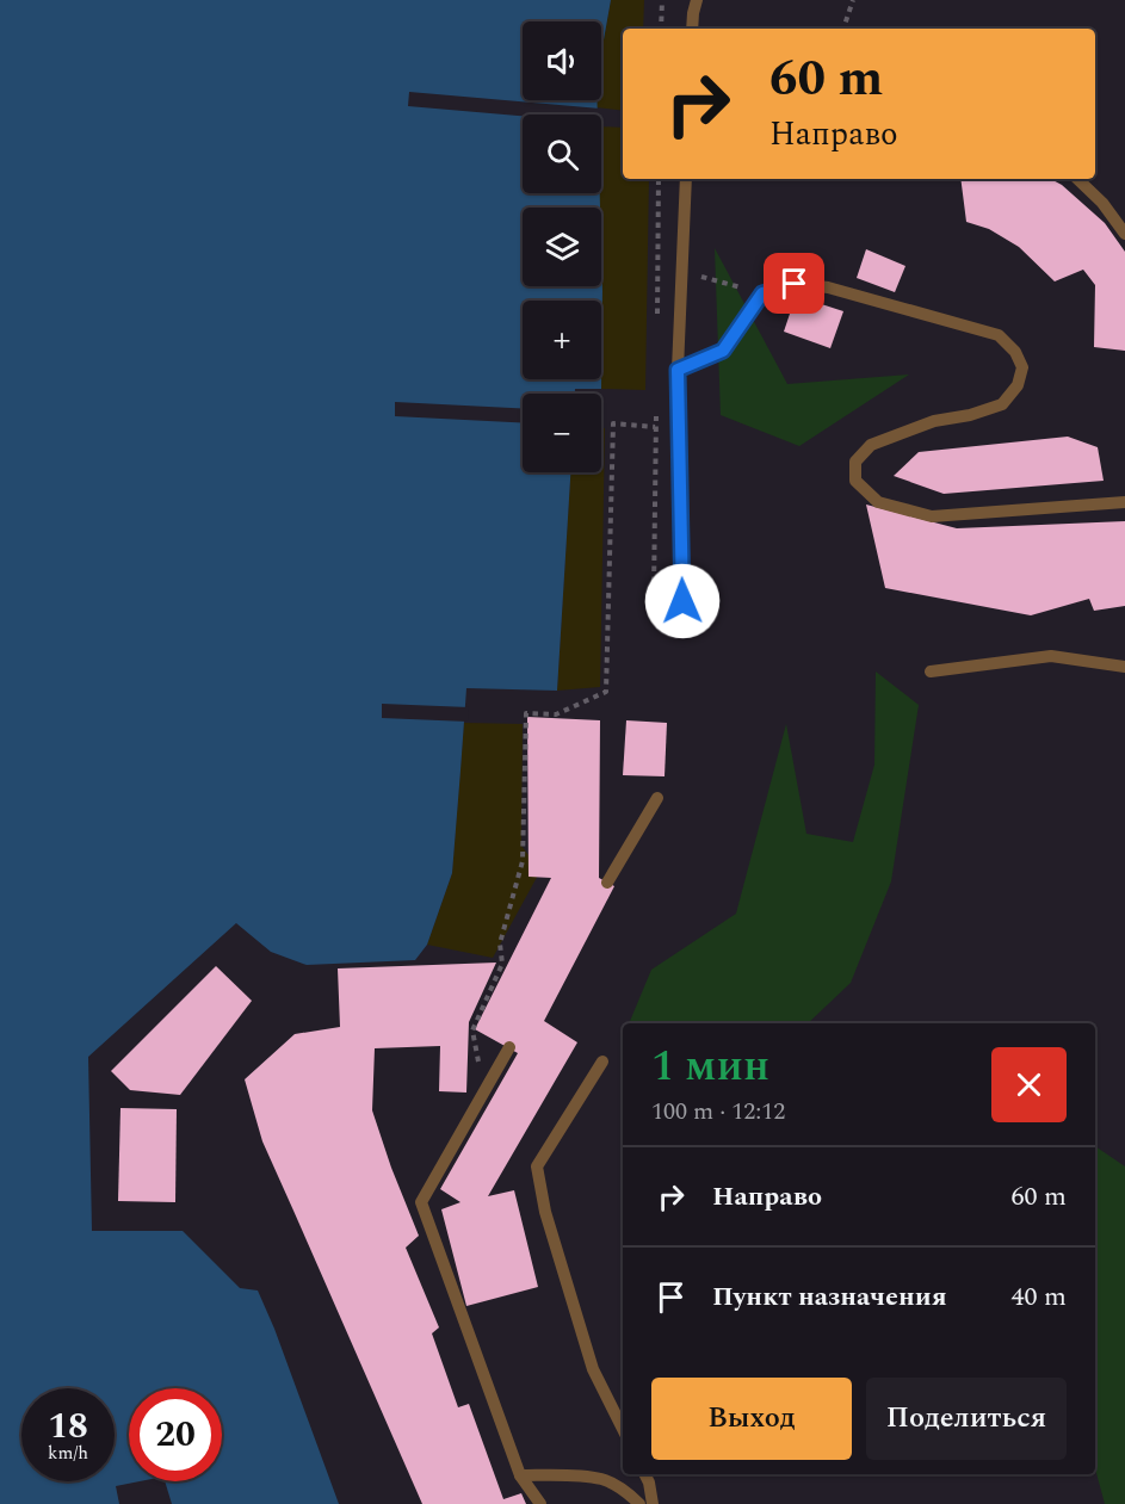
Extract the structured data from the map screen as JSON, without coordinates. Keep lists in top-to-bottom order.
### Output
{
  "page": {
    "map_buttons": ["+", "−"],
    "turn": ["60 m", "Направо"],
    "heading": ["1 мин", "100 m · 12:12"],
    "list": [
      {
        "name": "Направо",
        "value": "60 m"
      },
      {
        "name": "Пункт назначения",
        "value": "40 m"
      }
    ],
    "buttons": ["Выход", "Поделиться"],
    "speed": "18 km/h",
    "limit": "20"
  }
}
